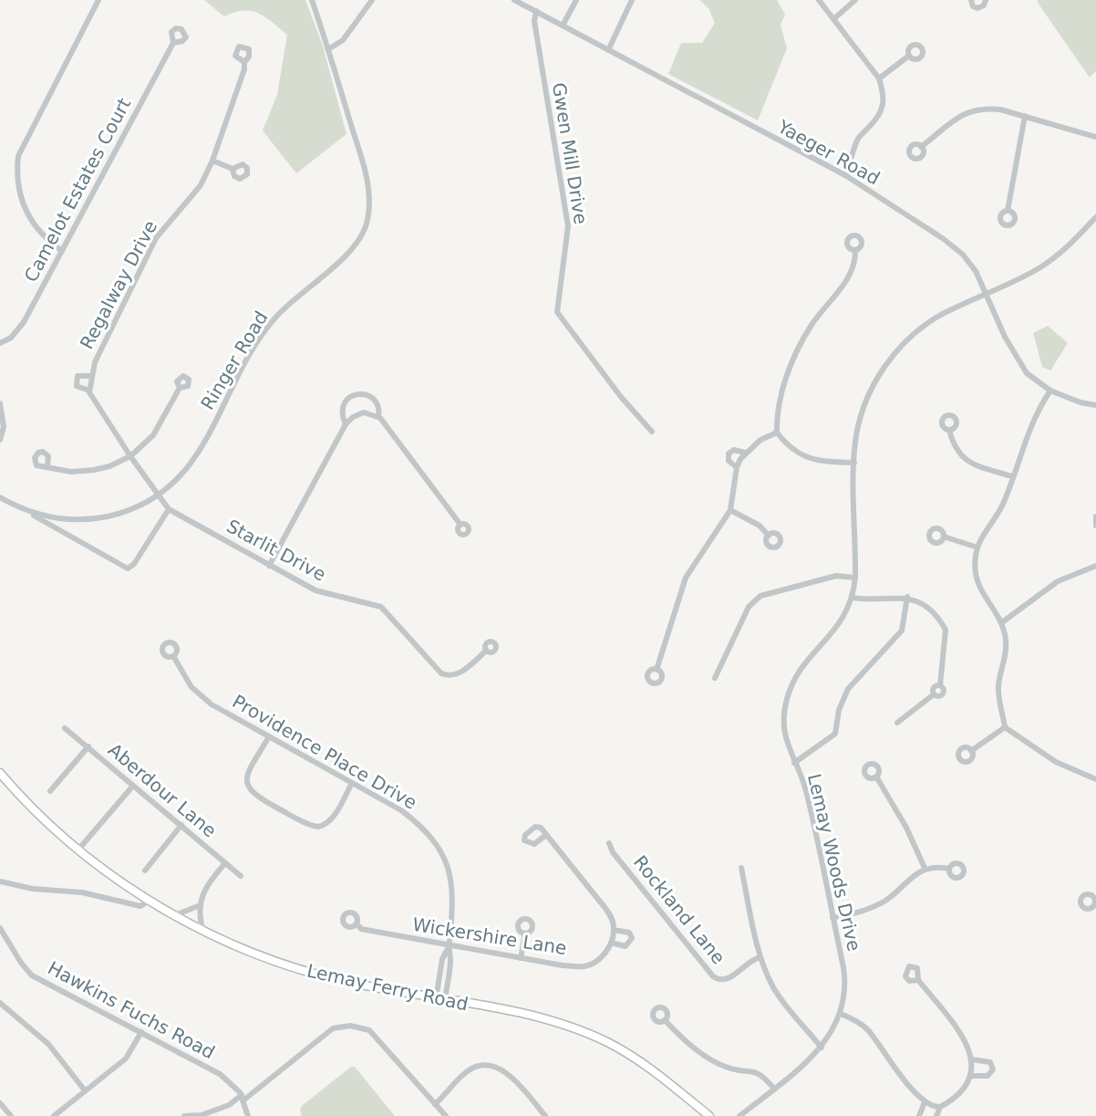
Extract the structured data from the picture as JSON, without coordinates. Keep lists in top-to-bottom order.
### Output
{
  "streets": {
    "main road": ["Lemay Ferry Road"],
    "street": [
      "Yaeger Road",
      "Gwen Mill Drive",
      "Camelot Estates Court",
      "Regalway Drive",
      "Ringer Road",
      "Starlit Drive",
      "Providence Place Drive",
      "Aberdour Lane",
      "Lemay Woods Drive",
      "Rockland Lane",
      "Wickershire Lane",
      "Hawkins Fuchs Road"
    ]
  },
  "crossings": [
    ["Yaeger Road", "Gwen Mill Drive"],
    ["Yaeger Road", "Lemay Woods Drive"],
    ["Regalway Drive", "Ringer Road"],
    ["Regalway Drive", "Starlit Drive"],
    ["Ringer Road", "Starlit Drive"],
    ["Providence Place Drive", "Wickershire Lane"],
    ["Providence Place Drive", "Lemay Ferry Road"]
  ]
}
